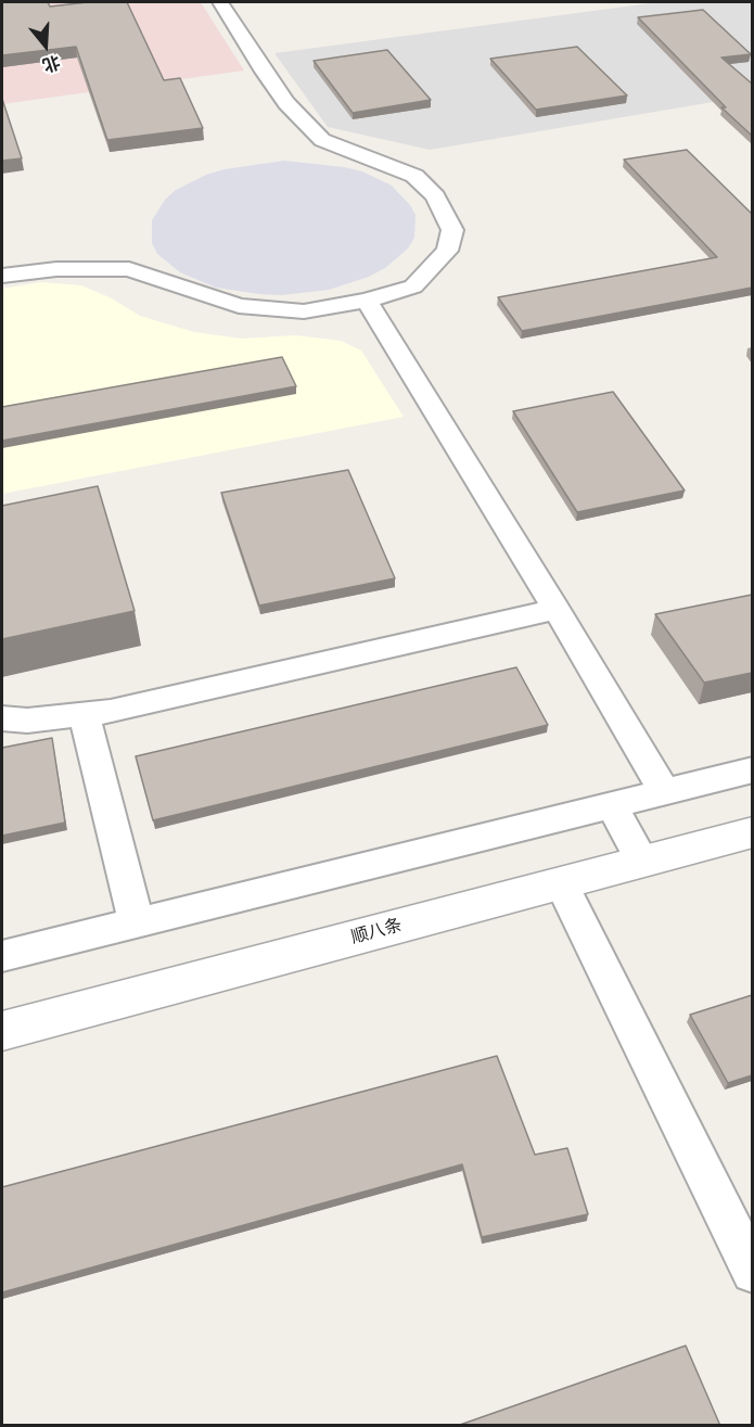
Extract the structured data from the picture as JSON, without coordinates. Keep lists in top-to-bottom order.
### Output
{
  "streets": {
    "street": ["顺八条"]
  },
  "north": "bottom"
}
